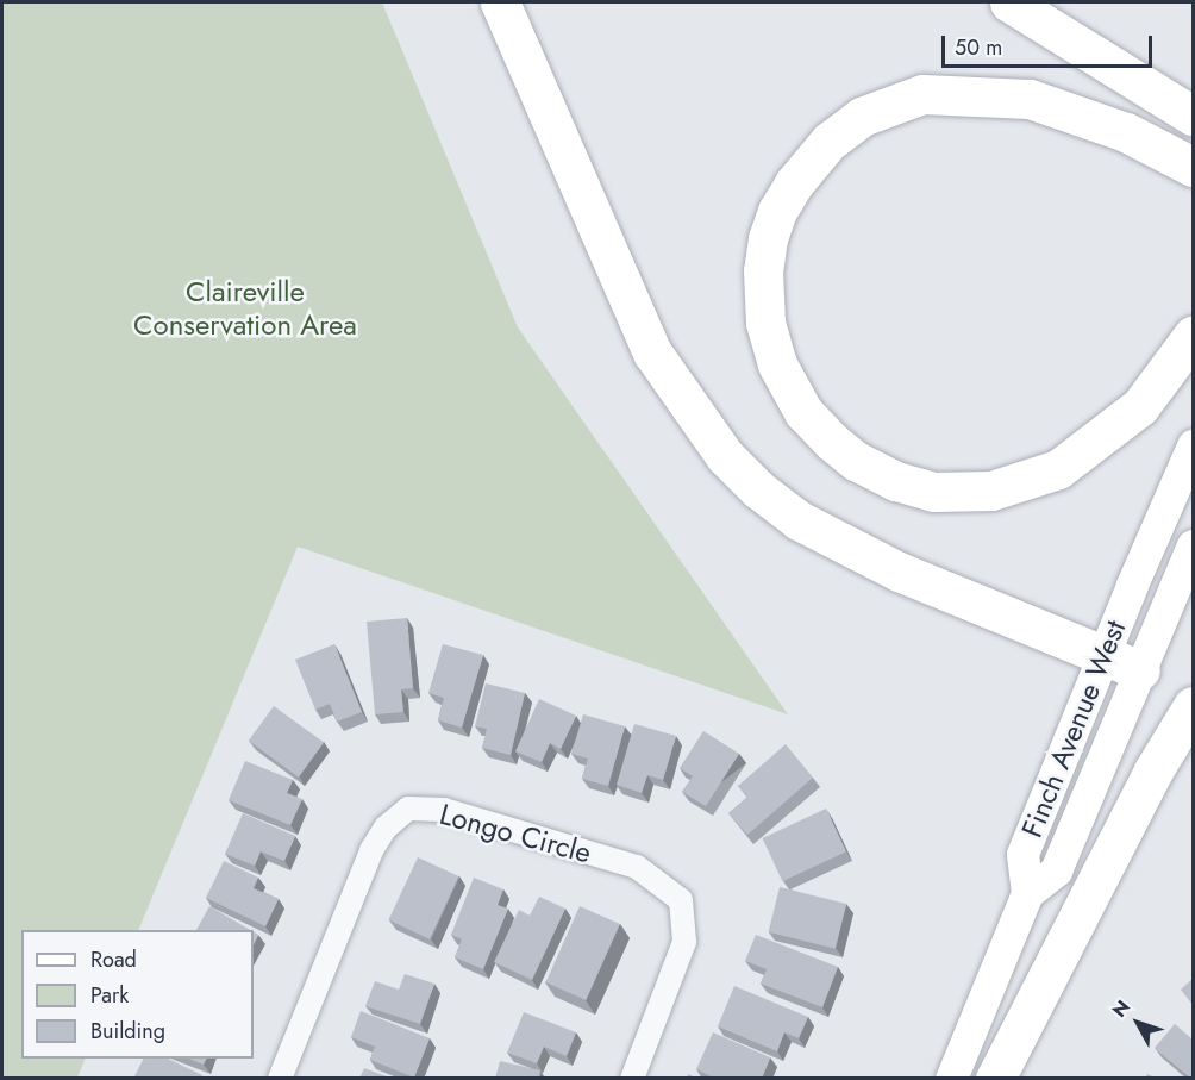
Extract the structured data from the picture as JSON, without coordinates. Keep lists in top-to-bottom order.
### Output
{
  "streets": {
    "main road": ["Finch Avenue West"],
    "street": ["Longo Circle"]
  },
  "parks": ["Claireville Conservation Area"],
  "legend": ["Road", "Park", "Building"],
  "scale_bar": "50 m",
  "north": "top left"
}
